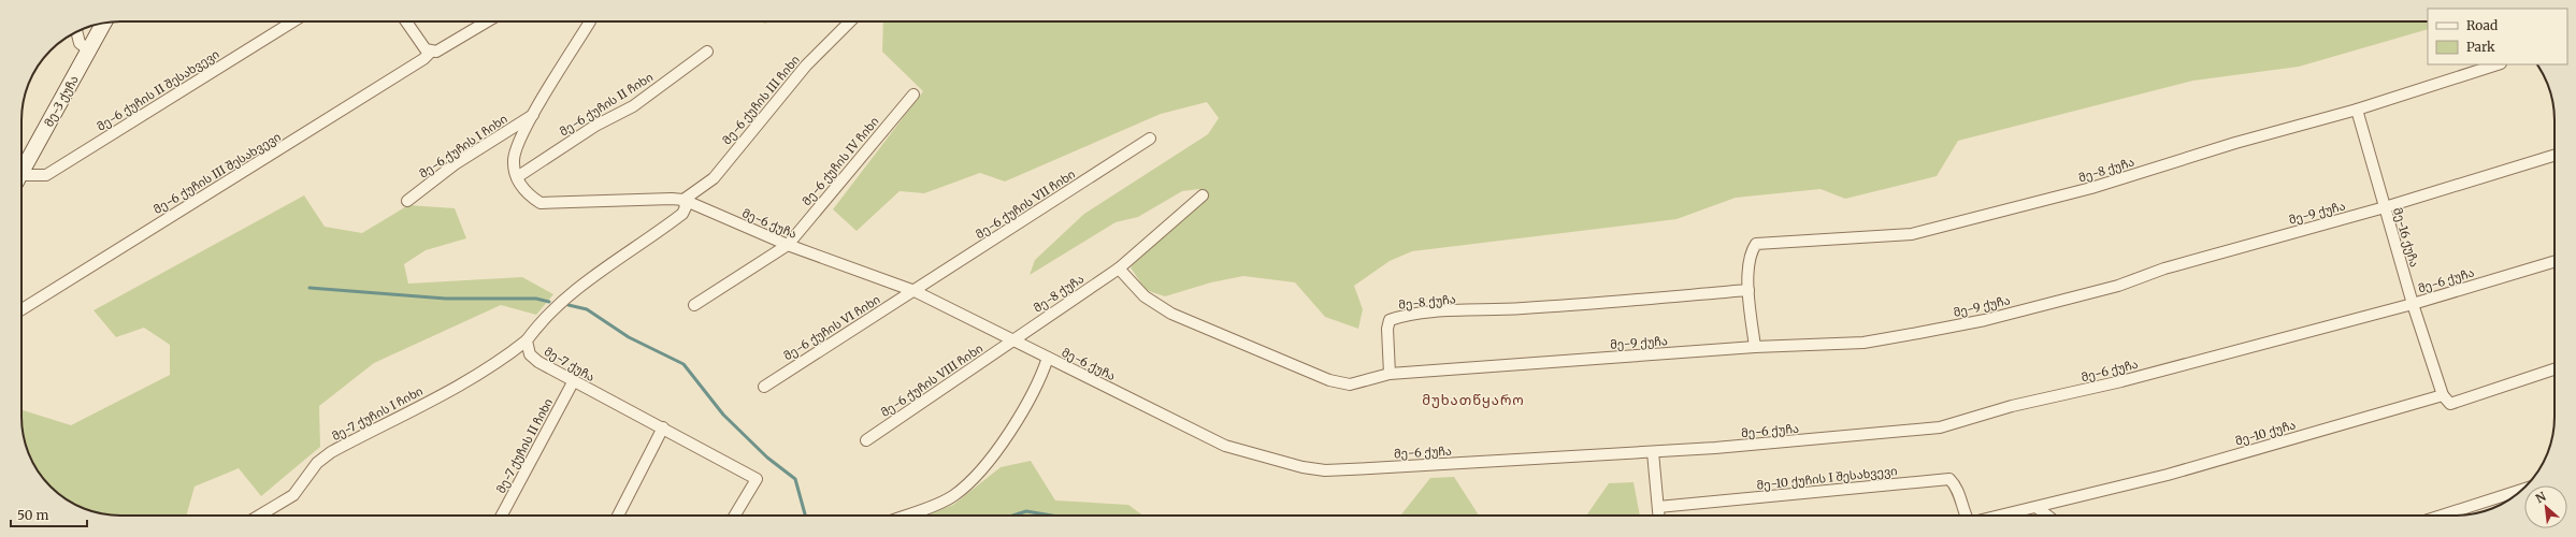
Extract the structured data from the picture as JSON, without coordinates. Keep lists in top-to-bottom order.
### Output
{
  "streets": {
    "street": [
      "მე-6 ქუჩის II შესახვევი",
      "მე-6 ქუჩის III ჩიხი",
      "მე-3 ქუჩა",
      "მე-6 ქუჩის II ჩიხი",
      "მე-6 ქუჩის I ჩიხი",
      "მე-6 ქუჩის IV ჩიხი",
      "მე-8 ქუჩა",
      "მე-6 ქუჩის III შესახვევი",
      "მე-6 ქუჩის VII ჩიხი",
      "მე-9 ქუჩა",
      "მე-6 ქუჩა",
      "მე-16 ქუჩა",
      "მე-6 ქუჩის VI ჩიხი",
      "მე-7 ქუჩა",
      "მე-6 ქუჩის VIII ჩიხი",
      "მე-7 ქუჩის I ჩიხი",
      "მე-10 ქუჩა",
      "მე-7 ქუჩის II ჩიხი",
      "მე-10 ქუჩის I შესახვევი"
    ]
  },
  "crossings": [
    ["მე-6 ქუჩის III ჩიხი", "მე-6 ქუჩა"],
    ["მე-6 ქუჩის II ჩიხი", "მე-6 ქუჩა"],
    ["მე-6 ქუჩის I ჩიხი", "მე-6 ქუჩა"],
    ["მე-6 ქუჩის IV ჩიხი", "მე-6 ქუჩა"],
    ["მე-8 ქუჩა", "მე-9 ქუჩა"],
    ["მე-8 ქუჩა", "მე-6 ქუჩა"],
    ["მე-8 ქუჩა", "მე-16 ქუჩა"],
    ["მე-8 ქუჩა", "მე-6 ქუჩის VIII ჩიხი"],
    ["მე-6 ქუჩის VII ჩიხი", "მე-6 ქუჩა"],
    ["მე-6 ქუჩის VII ჩიხი", "მე-6 ქუჩის VI ჩიხი"],
    ["მე-9 ქუჩა", "მე-16 ქუჩა"],
    ["მე-6 ქუჩა", "მე-16 ქუჩა"],
    ["მე-6 ქუჩა", "მე-6 ქუჩის VI ჩიხი"],
    ["მე-6 ქუჩა", "მე-6 ქუჩის VIII ჩიხი"],
    ["მე-16 ქუჩა", "მე-10 ქუჩა"],
    ["მე-7 ქუჩა", "მე-7 ქუჩის I ჩიხი"],
    ["მე-7 ქუჩა", "მე-7 ქუჩის II ჩიხი"]
  ],
  "districts": ["მუხათწყარო"],
  "legend": ["Road", "Park"],
  "scale_bar": "50 m",
  "north": "top left"
}
